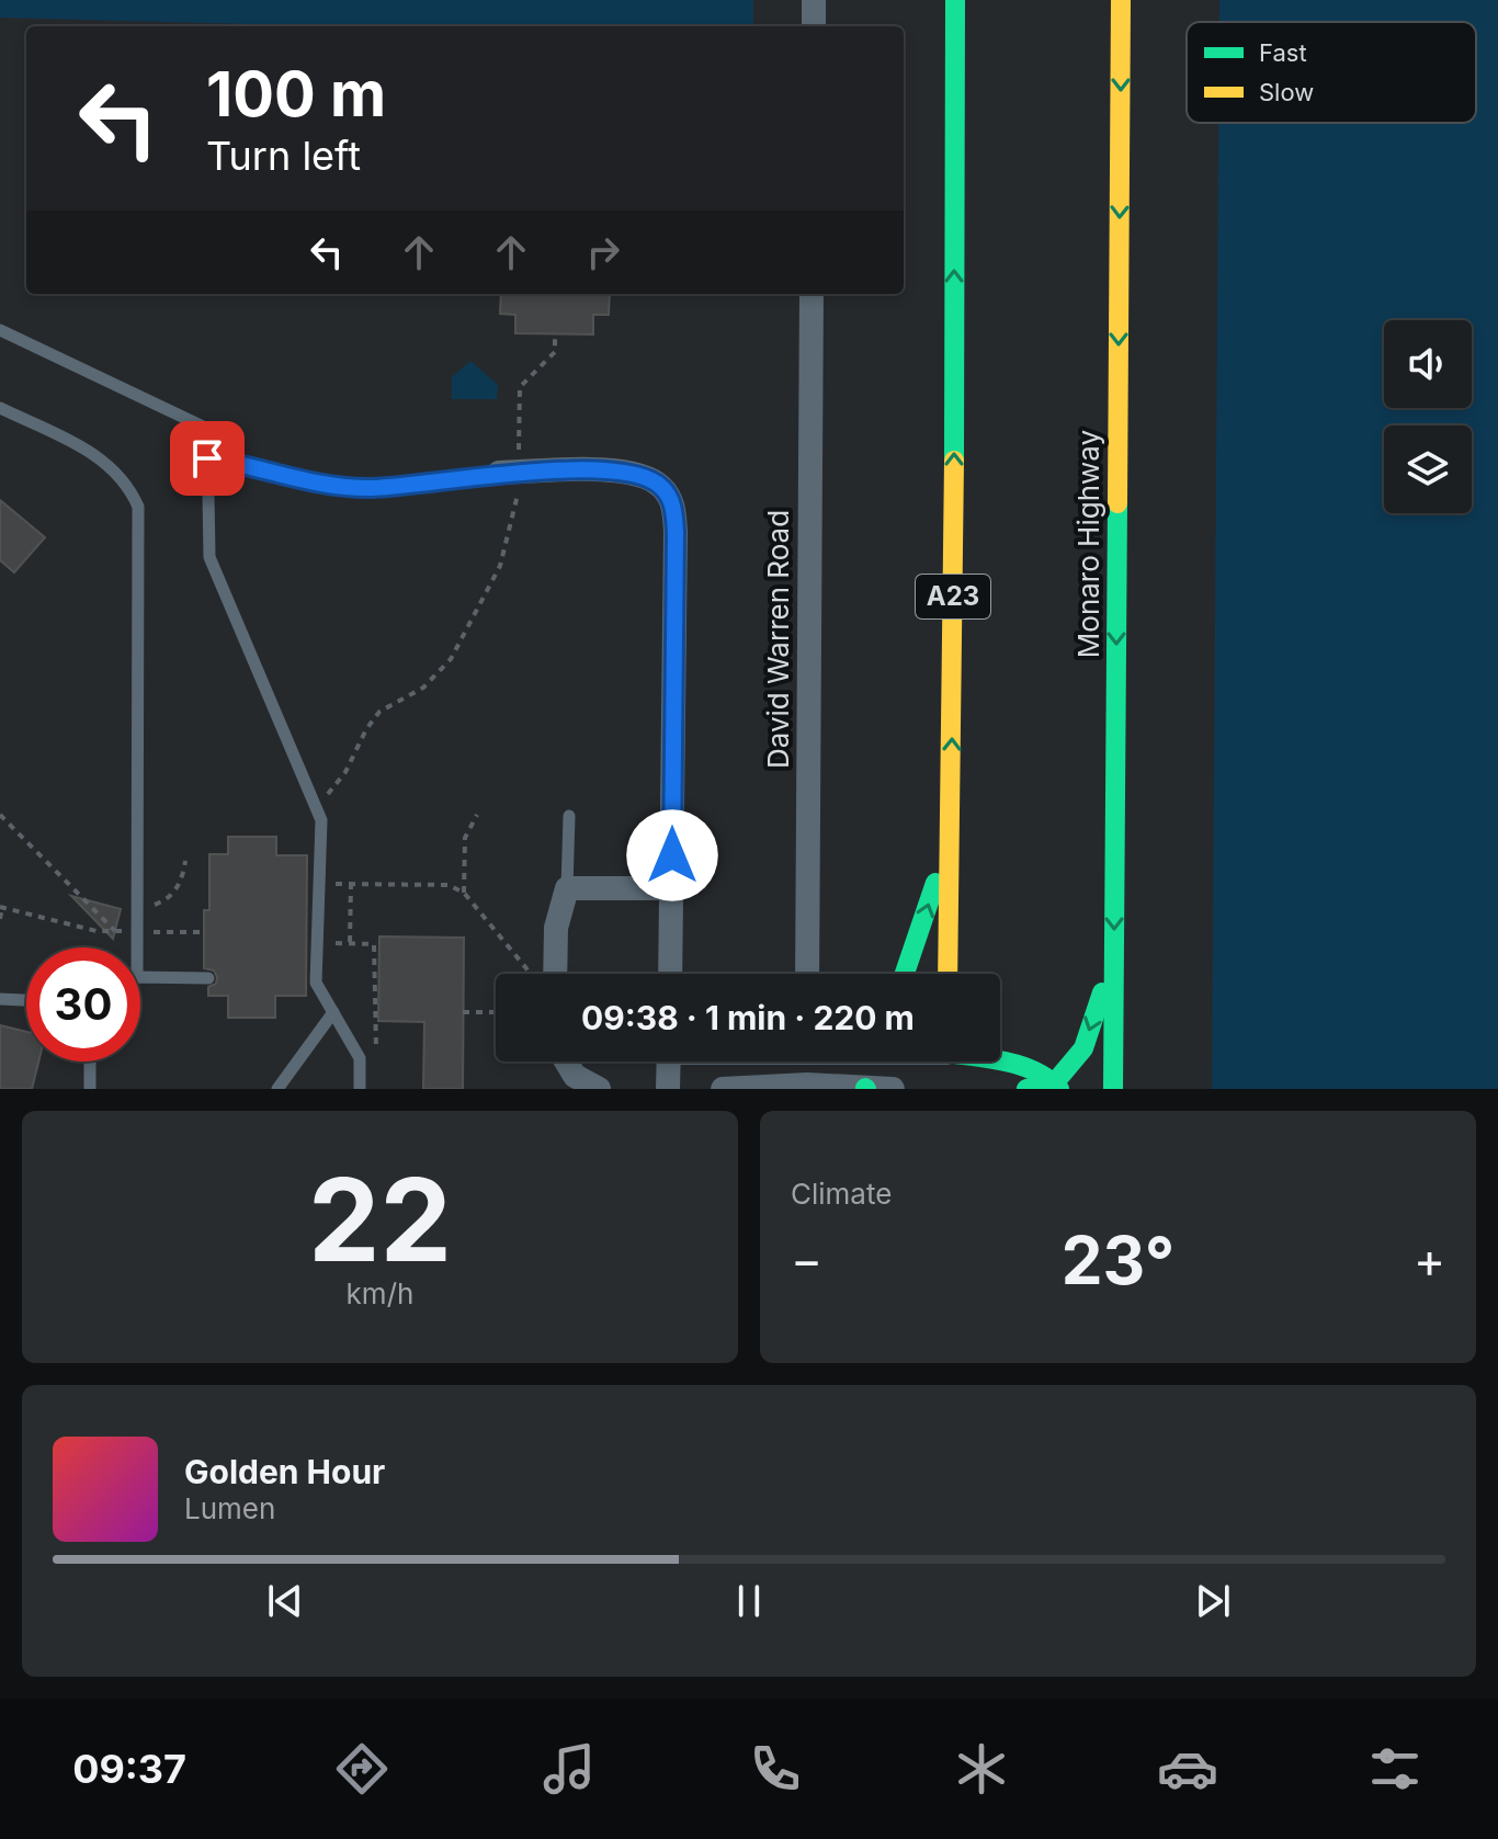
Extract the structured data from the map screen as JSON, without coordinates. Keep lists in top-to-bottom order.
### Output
{
  "streets": {
    "highway": ["Monaro Highway", "A23"],
    "street": ["David Warren Road"]
  },
  "legend": ["Fast", "Slow"],
  "page": {
    "turn": ["100 m", "Turn left"],
    "limit": "30",
    "trip": "09:38 · 1 min · 220 m",
    "tile": [
      ["22", "km/h"],
      "Climate"
    ],
    "heat": ["−", "23°", "+"],
    "song": ["Golden Hour", "Lumen"],
    "tabs": "09:37"
  }
}
